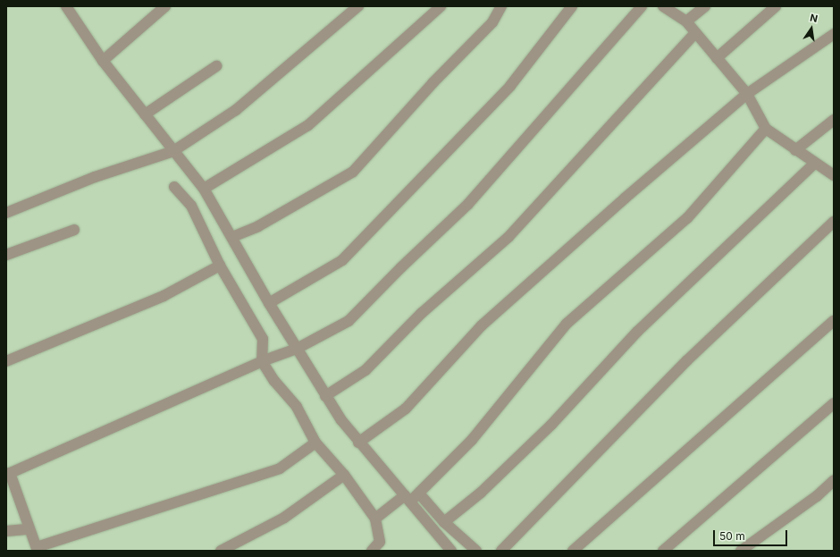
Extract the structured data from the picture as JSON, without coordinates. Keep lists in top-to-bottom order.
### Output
{
  "scale_bar": "50 m",
  "north": "top"
}
